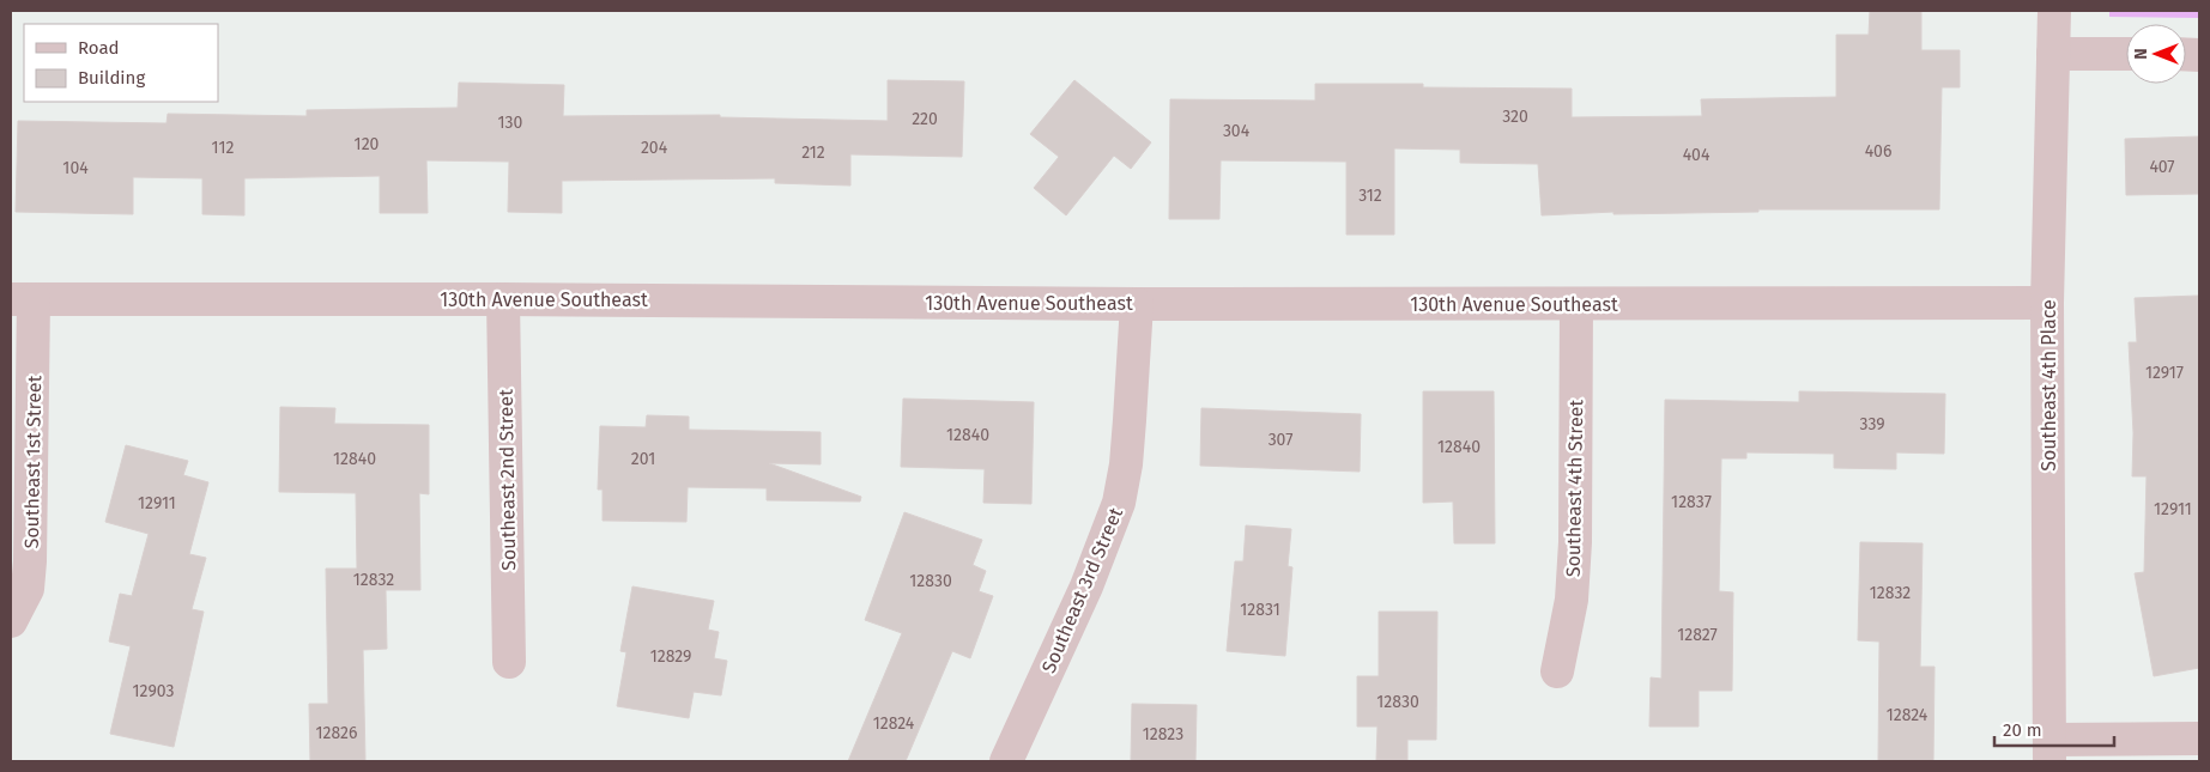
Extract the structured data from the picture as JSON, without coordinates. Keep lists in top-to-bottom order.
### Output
{
  "streets": {
    "street": [
      "130th Avenue Southeast",
      "Southeast 4th Place",
      "Southeast 1st Street",
      "Southeast 2nd Street",
      "Southeast 4th Street",
      "Southeast 3rd Street"
    ]
  },
  "crossings": [
    ["130th Avenue Southeast", "Southeast 4th Place"],
    ["130th Avenue Southeast", "Southeast 1st Street"],
    ["130th Avenue Southeast", "Southeast 2nd Street"],
    ["130th Avenue Southeast", "Southeast 4th Street"],
    ["130th Avenue Southeast", "Southeast 3rd Street"]
  ],
  "house_numbers": [
    "320",
    "220",
    "130",
    "304",
    "120",
    "112",
    "204",
    "406",
    "212",
    "404",
    "407",
    "104",
    "312",
    "12917",
    "339",
    "12840",
    "307",
    "12840",
    "12840",
    "201",
    "12837",
    "12911",
    "12911",
    "12832",
    "12830",
    "12832",
    "12831",
    "12827",
    "12829",
    "12903",
    "12830",
    "12824",
    "12824",
    "12826",
    "12823"
  ],
  "legend": ["Road", "Building"],
  "scale_bar": "20 m",
  "north": "left"
}
